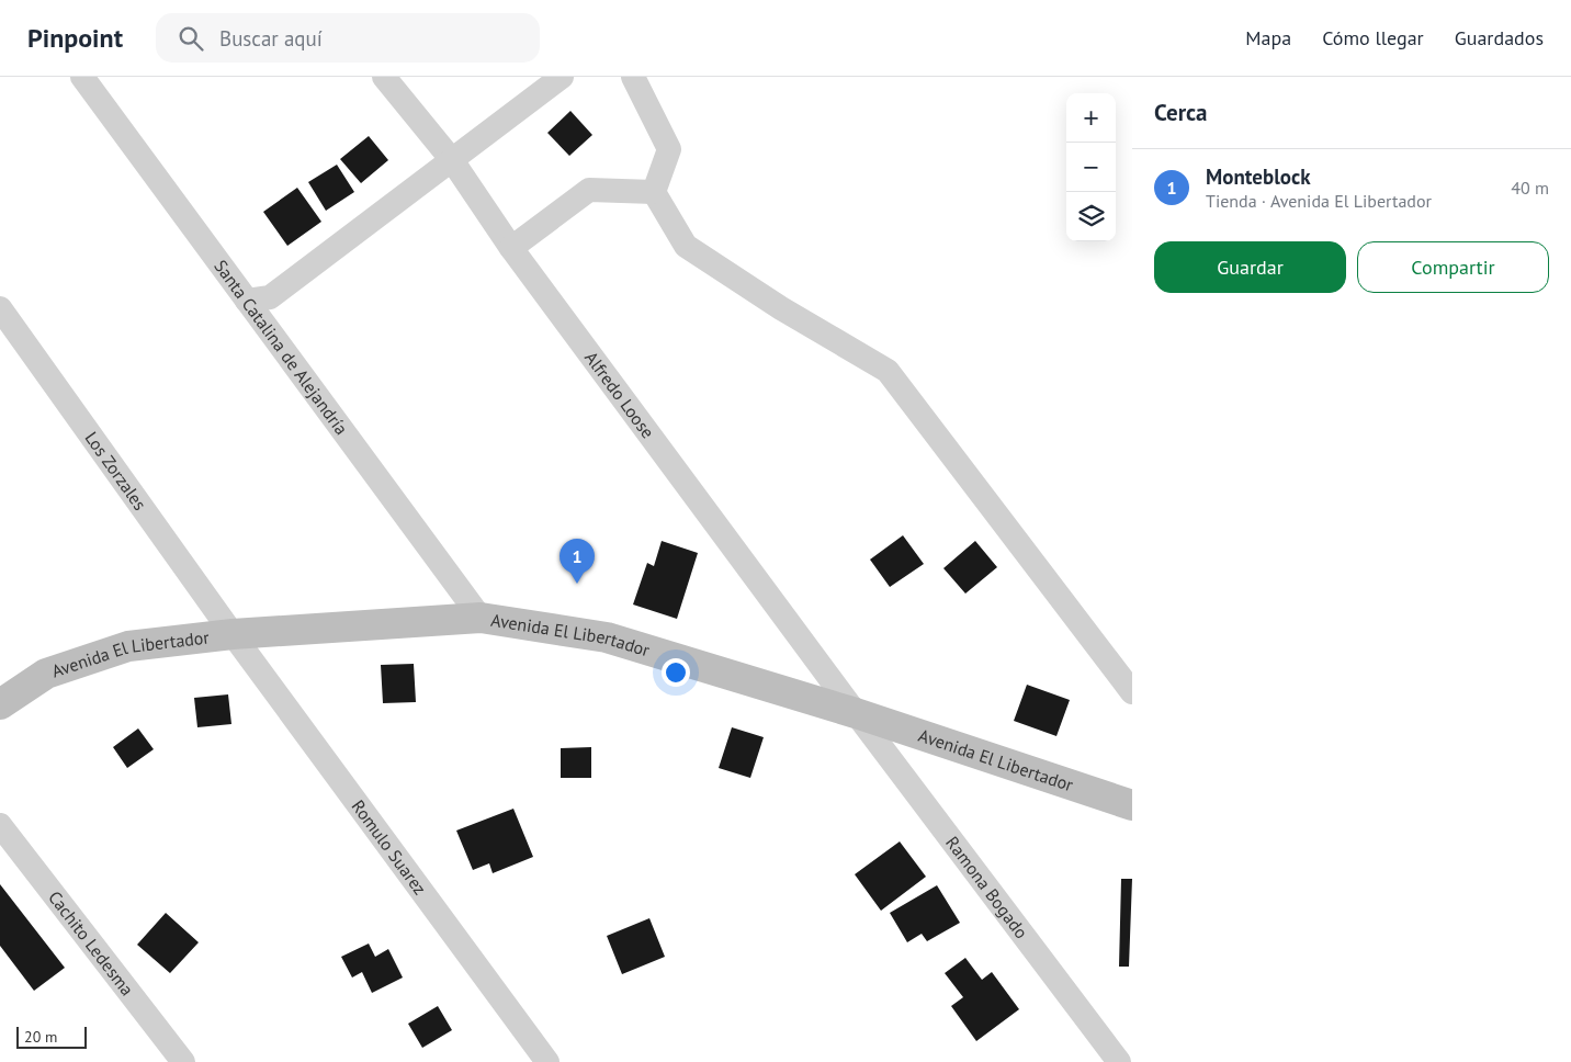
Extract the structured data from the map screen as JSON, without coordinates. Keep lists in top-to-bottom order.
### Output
{
  "streets": {
    "main road": ["Avenida El Libertador"],
    "street": [
      "Santa Catalina de Alejandría",
      "Alfredo Loose",
      "Los Zorzales",
      "Romulo Suarez",
      "Ramona Bogado",
      "Cachito Ledesma"
    ]
  },
  "crossings": [
    ["Santa Catalina de Alejandría", "Avenida El Libertador"],
    ["Alfredo Loose", "Avenida El Libertador"],
    ["Alfredo Loose", "Ramona Bogado"],
    ["Los Zorzales", "Avenida El Libertador"],
    ["Los Zorzales", "Romulo Suarez"],
    ["Avenida El Libertador", "Romulo Suarez"],
    ["Avenida El Libertador", "Ramona Bogado"]
  ],
  "scale_bar": "20 m",
  "page": {
    "header": "Pinpoint",
    "search": "Buscar aquí",
    "nav": ["Mapa", "Cómo llegar", "Guardados"],
    "heading": "Cerca",
    "map_buttons": ["+", "−"],
    "list": [
      {
        "mark": "1",
        "name": "Monteblock",
        "note": "Tienda · Avenida El Libertador",
        "value": "40 m"
      }
    ],
    "buttons": ["Guardar", "Compartir"],
    "pins": "1",
    "scale": "20 m"
  }
}
